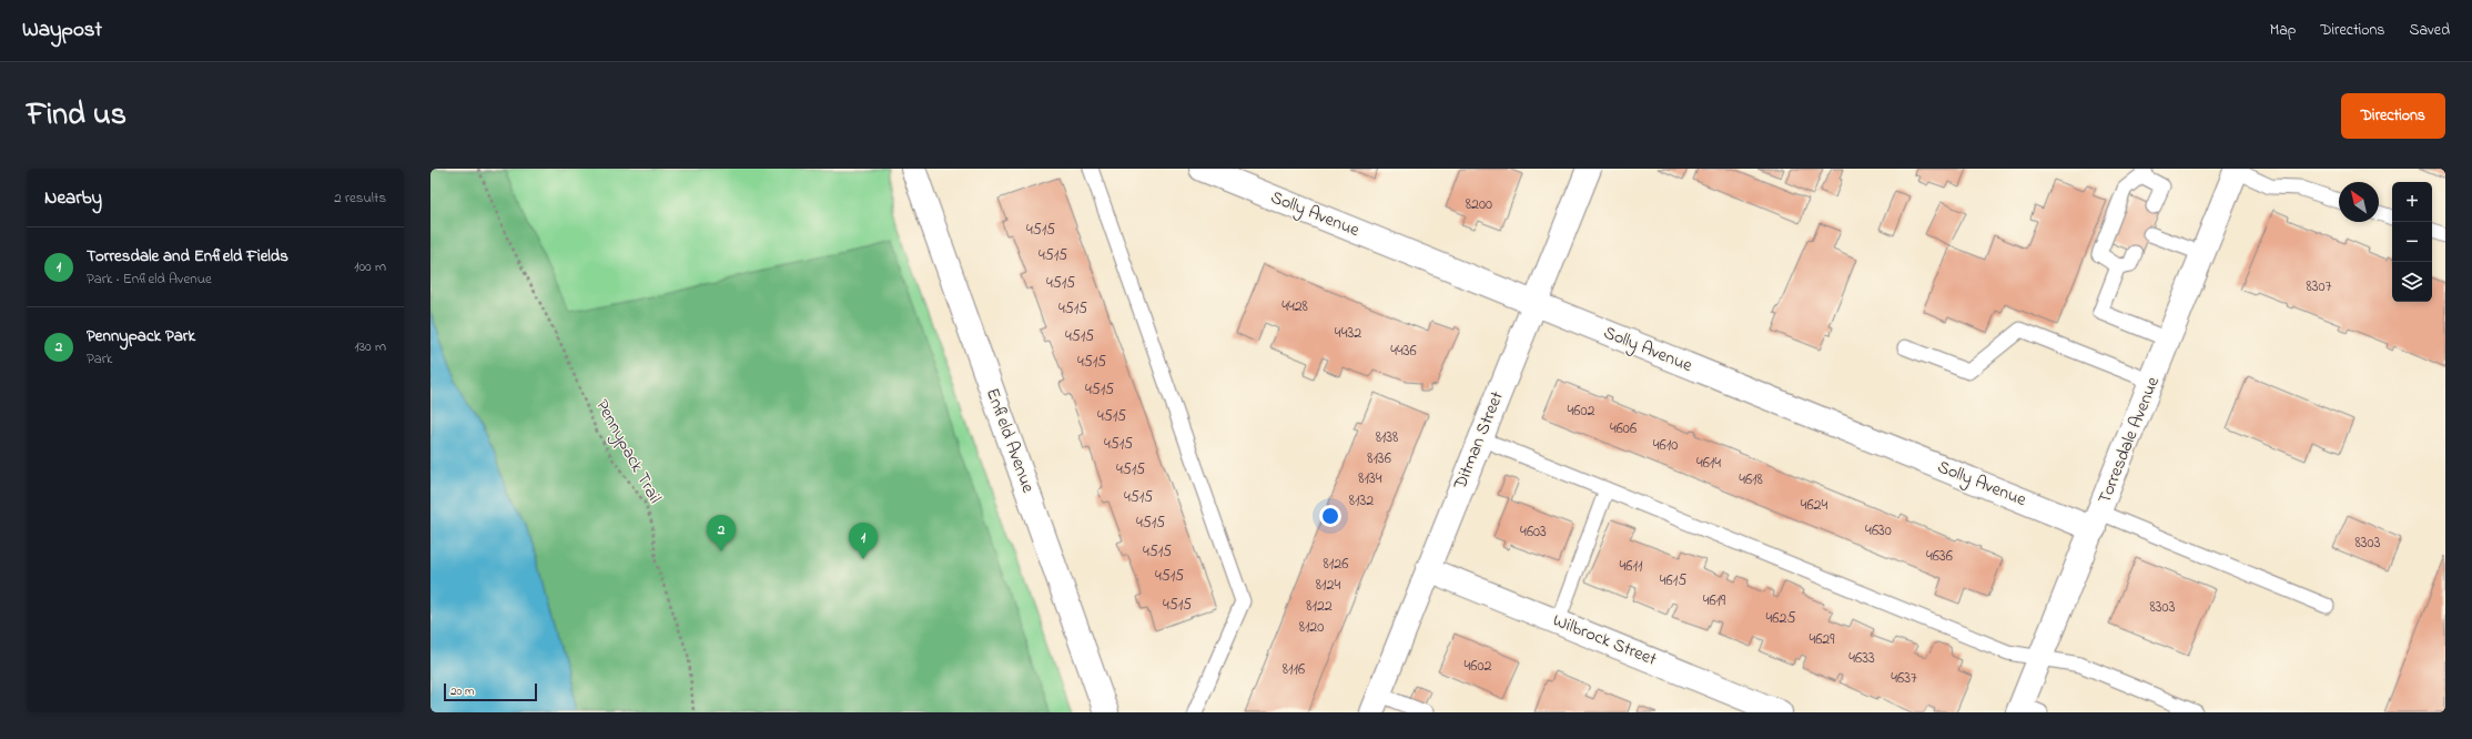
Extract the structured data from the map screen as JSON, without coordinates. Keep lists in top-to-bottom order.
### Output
{
  "streets": {
    "street": [
      "Solly Avenue",
      "Enfield Avenue",
      "Ditman Street",
      "Torresdale Avenue",
      "Wilbrock Street"
    ],
    "path": ["Pennypack Trail"]
  },
  "crossings": [
    ["Solly Avenue", "Ditman Street"],
    ["Solly Avenue", "Torresdale Avenue"],
    ["Ditman Street", "Wilbrock Street"]
  ],
  "house_numbers": [
    "8200",
    "4515",
    "4515",
    "4515",
    "8307",
    "4428",
    "4515",
    "4432",
    "4515",
    "4436",
    "4515",
    "4515",
    "4602",
    "4515",
    "4606",
    "8138",
    "4515",
    "4610",
    "8136",
    "4614",
    "4515",
    "8134",
    "4618",
    "4515",
    "8132",
    "4624",
    "4515",
    "4630",
    "4603",
    "8303",
    "4515",
    "4636",
    "8126",
    "4611",
    "4515",
    "4615",
    "8124",
    "4619",
    "4515",
    "8122",
    "8303",
    "4625",
    "8120",
    "4629",
    "4633",
    "4602",
    "8116",
    "4637"
  ],
  "scale_bar": "20 m",
  "north": "top left",
  "page": {
    "header": "Waypost",
    "nav": ["Map", "Directions", "Saved"],
    "title": "Find us",
    "buttons": "Directions",
    "heading": ["Nearby", "2 results"],
    "map_buttons": ["+", "−"],
    "list": [
      {
        "mark": "1",
        "name": "Torresdale and Enfield Fields",
        "note": "Park · Enfield Avenue",
        "value": "100 m"
      },
      {
        "mark": "2",
        "name": "Pennypack Park",
        "note": "Park",
        "value": "130 m"
      }
    ],
    "pins": ["2", "1"],
    "scale": "20 m"
  }
}
